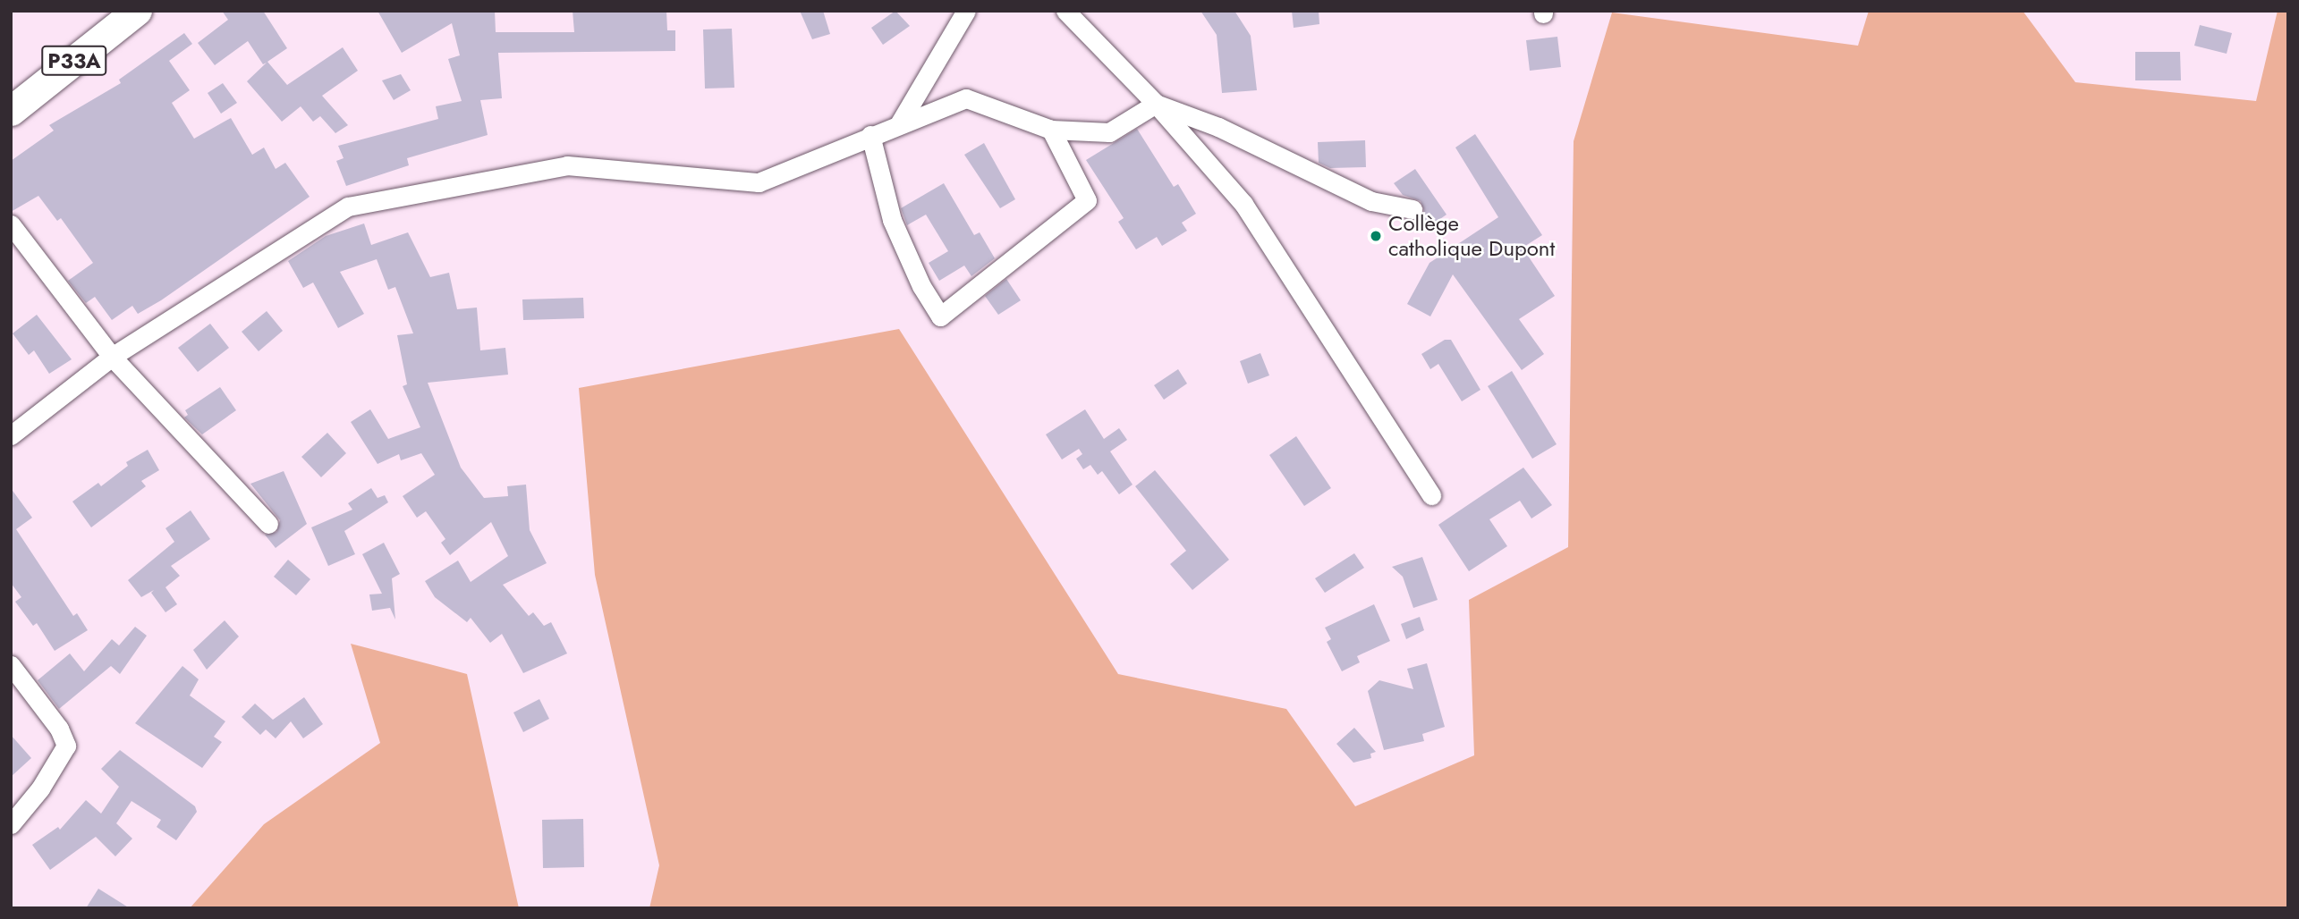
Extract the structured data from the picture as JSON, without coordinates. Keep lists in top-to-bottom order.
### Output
{
  "streets": {
    "main road": ["P33A"]
  },
  "places": ["Collège catholique Dupont"]
}
